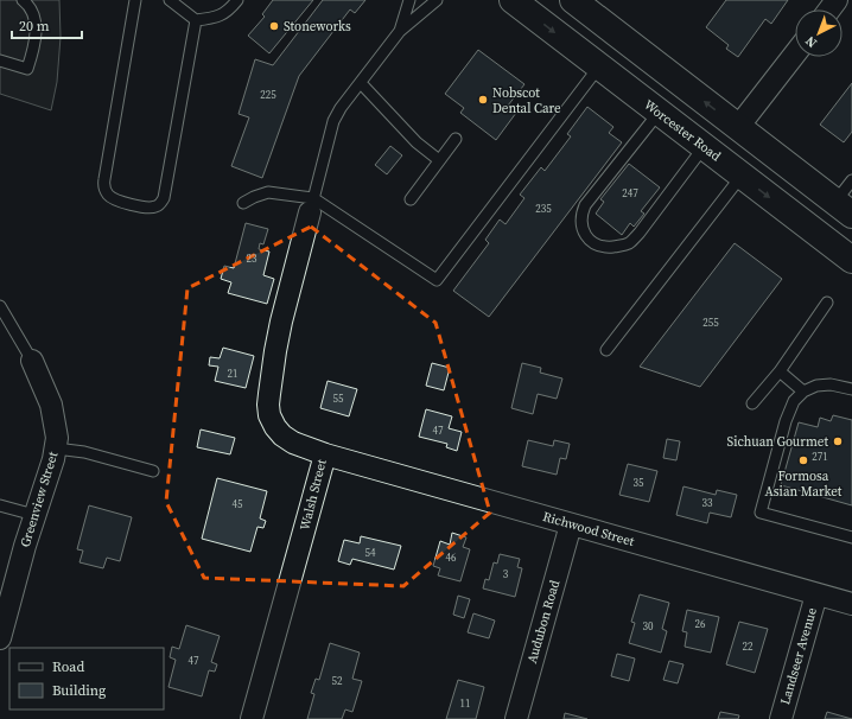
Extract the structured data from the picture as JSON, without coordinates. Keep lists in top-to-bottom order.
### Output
{
  "streets": {
    "highway": ["Worcester Road"],
    "street": [
      "Walsh Street",
      "Greenview Street",
      "Richwood Street",
      "Audubon Road",
      "Landseer Avenue"
    ]
  },
  "crossings": [
    ["Walsh Street", "Richwood Street"],
    ["Richwood Street", "Audubon Road"],
    ["Richwood Street", "Landseer Avenue"]
  ],
  "places": [
    "Stoneworks",
    "Nobscot Dental Care",
    "Sichuan Gourmet",
    "Formosa Asian Market"
  ],
  "house_numbers": [
    "225",
    "247",
    "235",
    "23",
    "255",
    "21",
    "55",
    "47",
    "271",
    "35",
    "33",
    "45",
    "54",
    "46",
    "3",
    "26",
    "30",
    "22",
    "47",
    "52",
    "11"
  ],
  "legend": ["Road", "Building"],
  "scale_bar": "20 m",
  "north": "bottom left"
}
